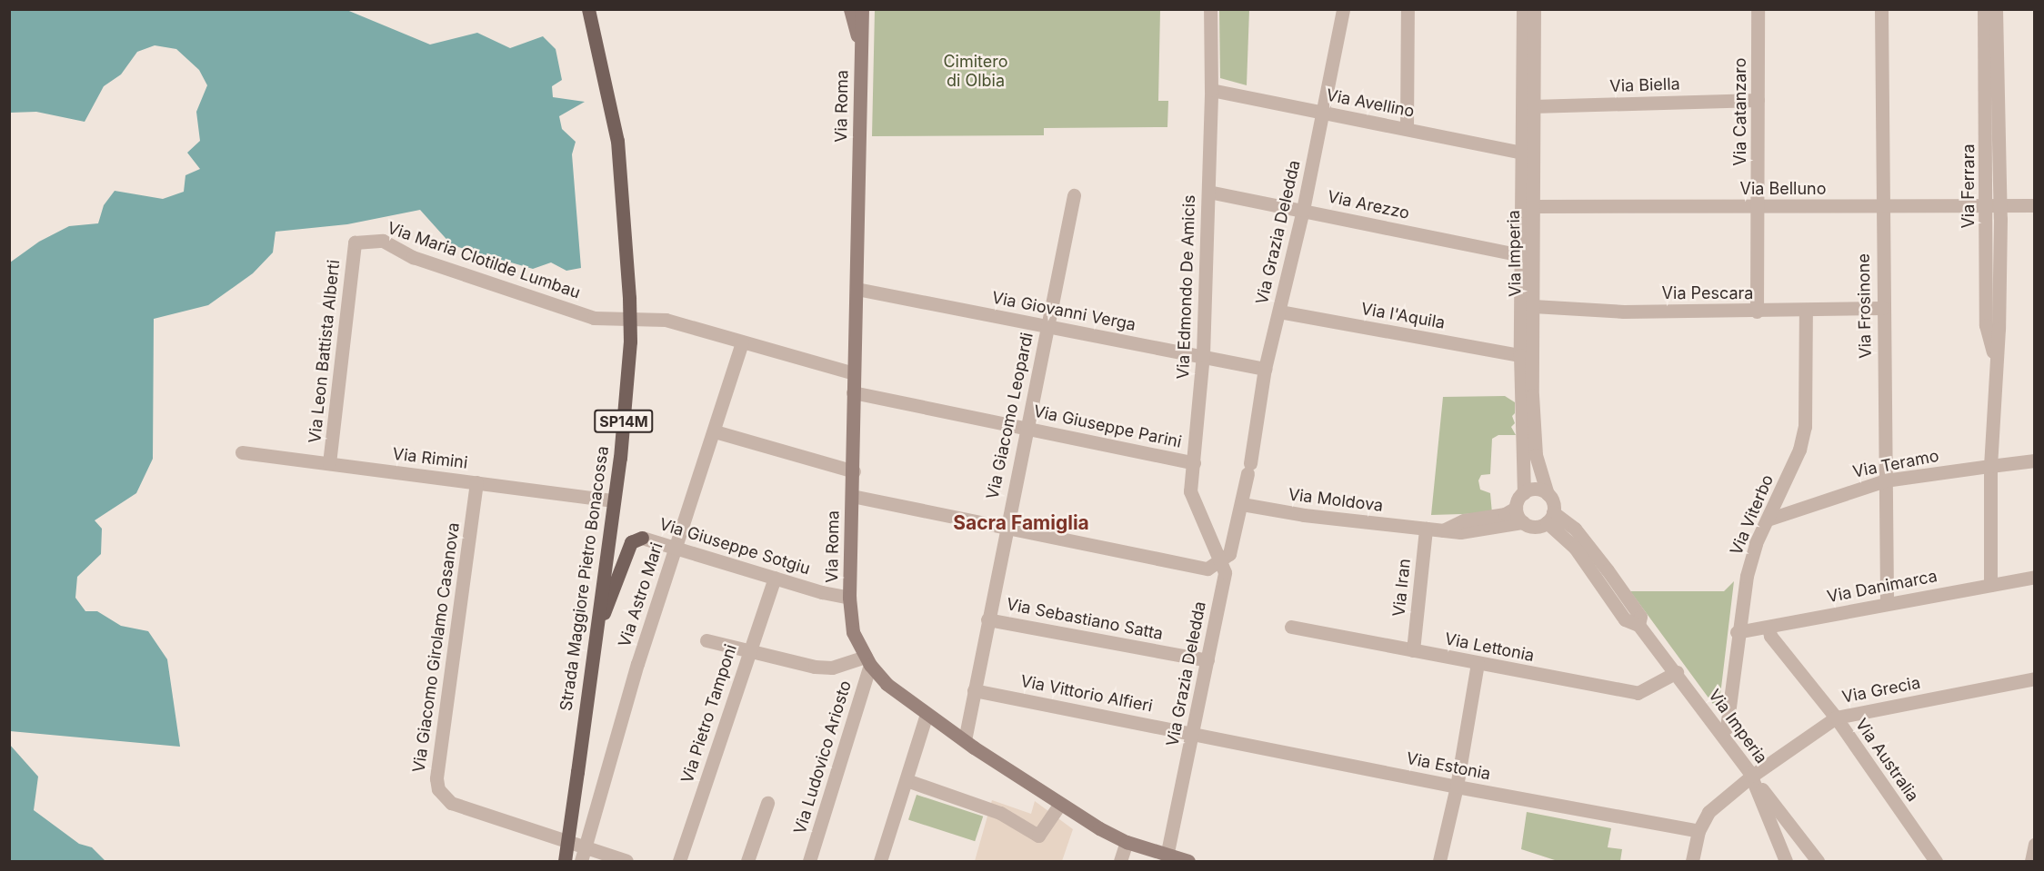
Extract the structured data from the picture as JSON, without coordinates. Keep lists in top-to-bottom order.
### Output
{
  "streets": {
    "main road": ["Via Roma", "SP14M", "Strada Maggiore Pietro Bonacossa"],
    "street": [
      "Via Biella",
      "Via Avellino",
      "Via Catanzaro",
      "Via Ferrara",
      "Via Belluno",
      "Via Arezzo",
      "Via Grazia Deledda",
      "Via Imperia",
      "Via Maria Clotilde Lumbau",
      "Via Edmondo De Amicis",
      "Via Pescara",
      "Via Frosinone",
      "Via Giovanni Verga",
      "Via l'Aquila",
      "Via Leon Battista Alberti",
      "Via Giacomo Leopardi",
      "Via Giuseppe Parini",
      "Via Rimini",
      "Via Teramo",
      "Via Moldova",
      "Via Viterbo",
      "Via Giuseppe Sotgiu",
      "Via Danimarca",
      "Via Iran",
      "Via Astro Mari",
      "Via Sebastiano Satta",
      "Via Giacomo Girolamo Casanova",
      "Via Lettonia",
      "Via Grecia",
      "Via Vittorio Alfieri",
      "Via Pietro Tamponi",
      "Via Ludovico Ariosto",
      "Via Australia",
      "Via Estonia"
    ]
  },
  "crossings": [
    ["Via Biella", "Via Catanzaro"],
    ["Via Biella", "Via Imperia"],
    ["Via Avellino", "Via Grazia Deledda"],
    ["Via Avellino", "Via Imperia"],
    ["Via Avellino", "Via Edmondo De Amicis"],
    ["Via Roma", "Via Grazia Deledda"],
    ["Via Roma", "Via Maria Clotilde Lumbau"],
    ["Via Roma", "Via Giovanni Verga"],
    ["Via Roma", "Via Giacomo Leopardi"],
    ["Via Roma", "Via Giuseppe Parini"],
    ["Via Roma", "Via Giuseppe Sotgiu"],
    ["Via Roma", "Via Ludovico Ariosto"],
    ["Via Catanzaro", "Via Belluno"],
    ["Via Catanzaro", "Via Pescara"],
    ["Via Ferrara", "Via Belluno"],
    ["Via Ferrara", "Via Teramo"],
    ["Via Ferrara", "Via Danimarca"],
    ["Via Belluno", "Via Imperia"],
    ["Via Belluno", "Via Frosinone"],
    ["Via Arezzo", "Via Grazia Deledda"],
    ["Via Arezzo", "Via Imperia"],
    ["Via Arezzo", "Via Edmondo De Amicis"],
    ["Via Grazia Deledda", "Via Edmondo De Amicis"],
    ["Via Grazia Deledda", "Via Giovanni Verga"],
    ["Via Grazia Deledda", "Via l'Aquila"],
    ["Via Grazia Deledda", "Via Moldova"],
    ["Via Grazia Deledda", "Via Sebastiano Satta"],
    ["Via Grazia Deledda", "Via Vittorio Alfieri"],
    ["Via Grazia Deledda", "Via Estonia"],
    ["Via Imperia", "Via Pescara"],
    ["Via Imperia", "Via l'Aquila"],
    ["Via Imperia", "Via Viterbo"],
    ["Via Imperia", "Via Lettonia"],
    ["Via Imperia", "Via Grecia"],
    ["Via Maria Clotilde Lumbau", "Via Leon Battista Alberti"],
    ["Via Maria Clotilde Lumbau", "Via Astro Mari"],
    ["Via Edmondo De Amicis", "Via Giovanni Verga"],
    ["Via Edmondo De Amicis", "Via Giuseppe Parini"],
    ["Via Pescara", "Via Frosinone"],
    ["Via Pescara", "Via Viterbo"],
    ["Via Frosinone", "Via Teramo"],
    ["Via Frosinone", "Via Danimarca"],
    ["Via Giovanni Verga", "Via Giacomo Leopardi"],
    ["Via Leon Battista Alberti", "Via Rimini"],
    ["Via Giacomo Leopardi", "Via Giuseppe Parini"],
    ["Via Giacomo Leopardi", "Via Sebastiano Satta"],
    ["Via Giacomo Leopardi", "Via Vittorio Alfieri"],
    ["Via Rimini", "Strada Maggiore Pietro Bonacossa"],
    ["Via Rimini", "Via Giacomo Girolamo Casanova"],
    ["Via Teramo", "Via Viterbo"],
    ["Via Moldova", "Via Iran"],
    ["Via Viterbo", "Via Danimarca"],
    ["Via Giuseppe Sotgiu", "Via Astro Mari"],
    ["Via Giuseppe Sotgiu", "Via Pietro Tamponi"],
    ["Via Danimarca", "Via Australia"],
    ["Via Iran", "Via Lettonia"],
    ["Via Astro Mari", "Via Giacomo Girolamo Casanova"],
    ["Via Grecia", "Via Australia"],
    ["Via Grecia", "Via Estonia"],
    ["Via Vittorio Alfieri", "Via Estonia"]
  ],
  "districts": ["Sacra Famiglia"],
  "parks": ["Cimitero di Olbia"]
}
